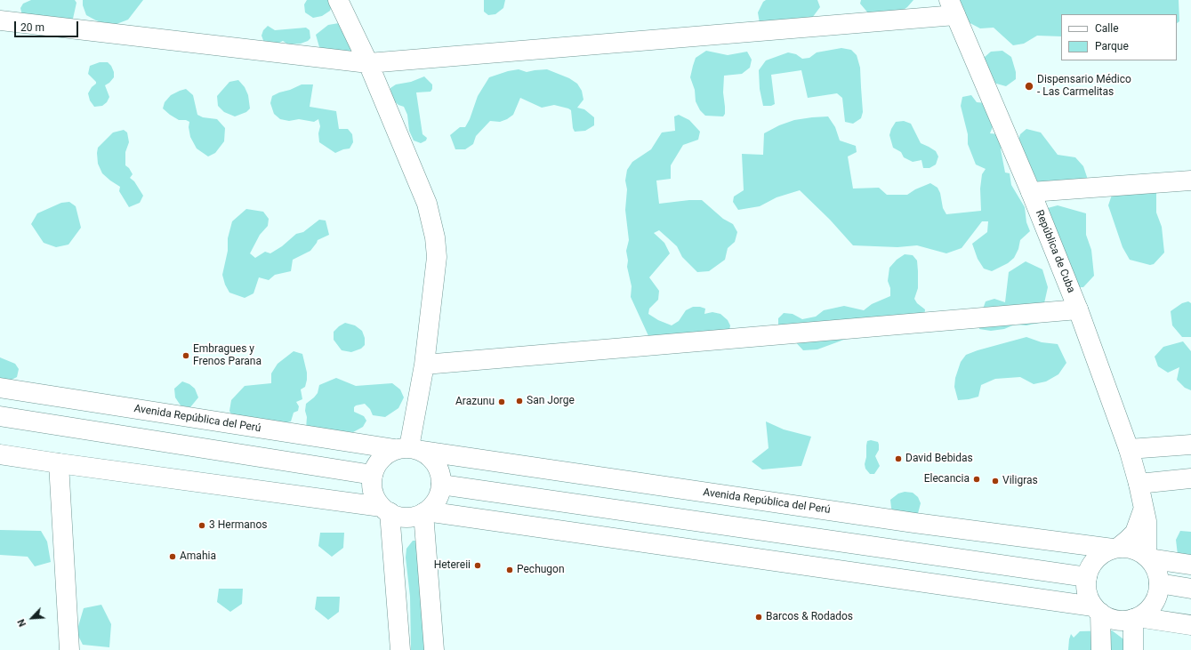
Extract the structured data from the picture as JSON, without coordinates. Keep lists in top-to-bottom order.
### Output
{
  "streets": {
    "main road": ["República de Cuba", "Avenida República del Perú"]
  },
  "crossings": [
    ["República de Cuba", "Avenida República del Perú"]
  ],
  "places": [
    "Dispensario Médico - Las Carmelitas",
    "Embragues y Frenos Parana",
    "San Jorge",
    "Arazunu",
    "David Bebidas",
    "Elecancia",
    "Viligras",
    "3 Hermanos",
    "Amahia",
    "Hetereii",
    "Pechugon",
    "Barcos & Rodados"
  ],
  "legend": ["Calle", "Parque"],
  "scale_bar": "20 m",
  "north": "bottom left"
}
